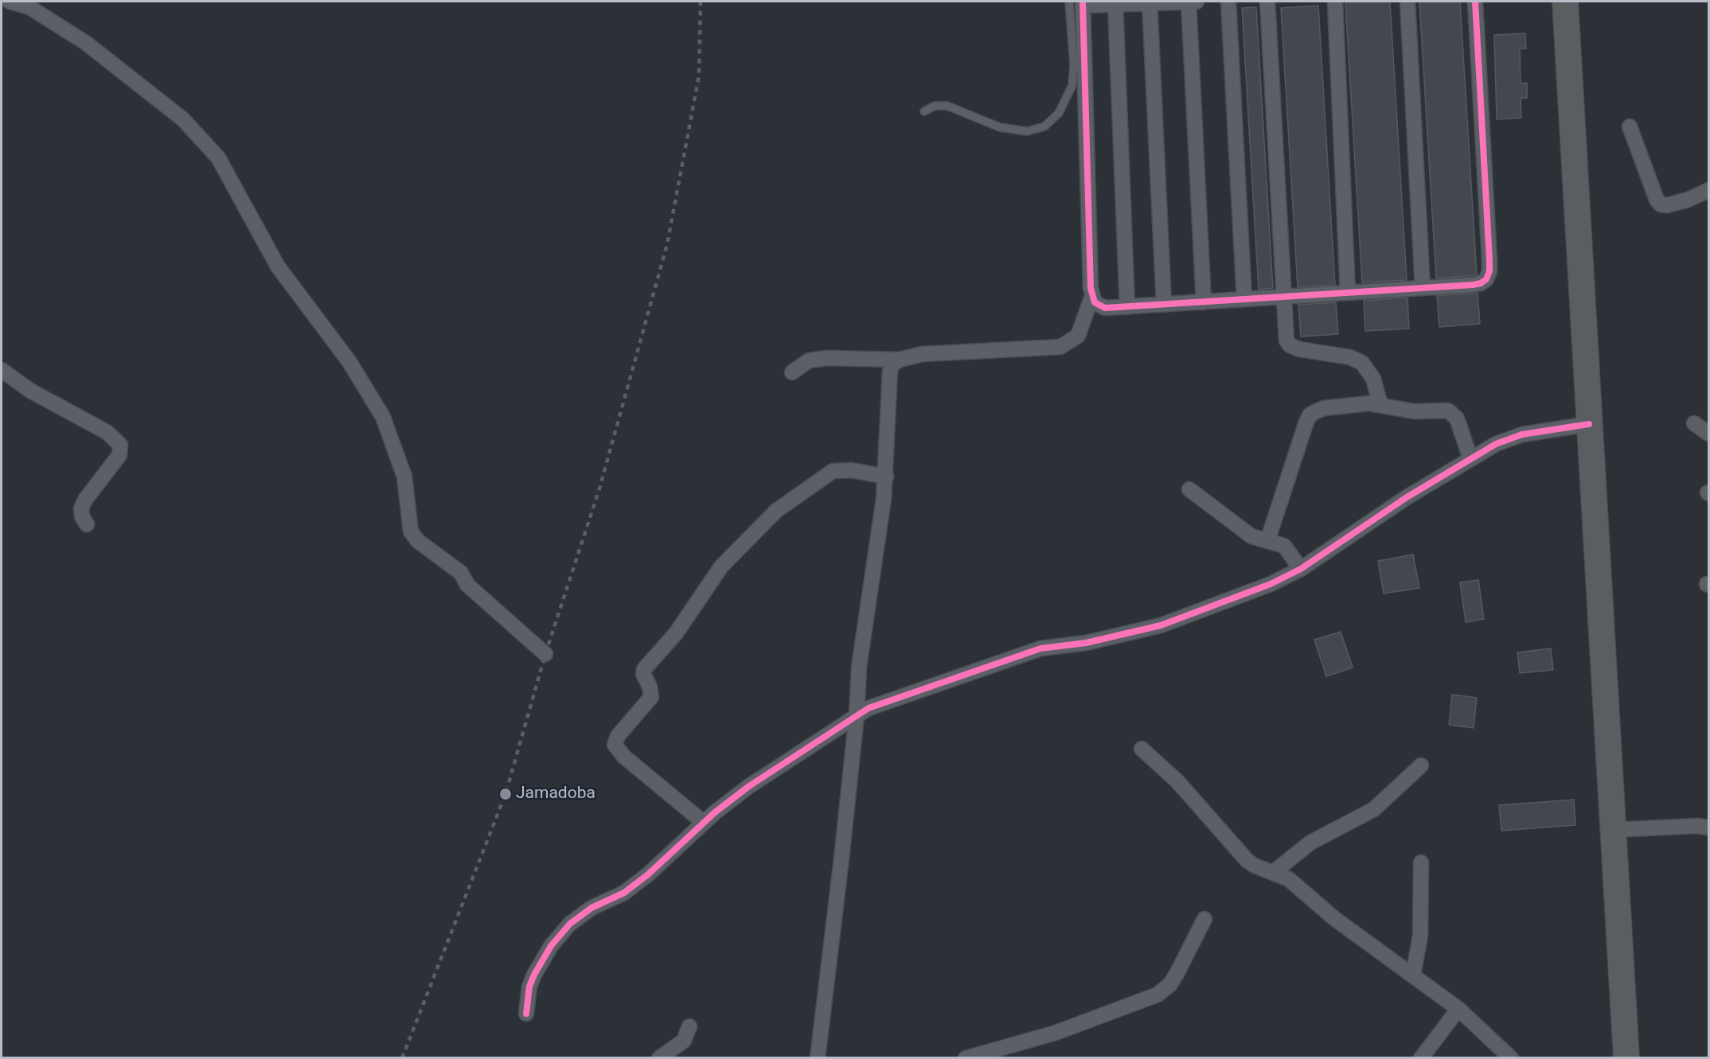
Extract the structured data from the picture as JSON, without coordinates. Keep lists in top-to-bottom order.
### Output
{
  "places": ["Jamadoba"]
}
